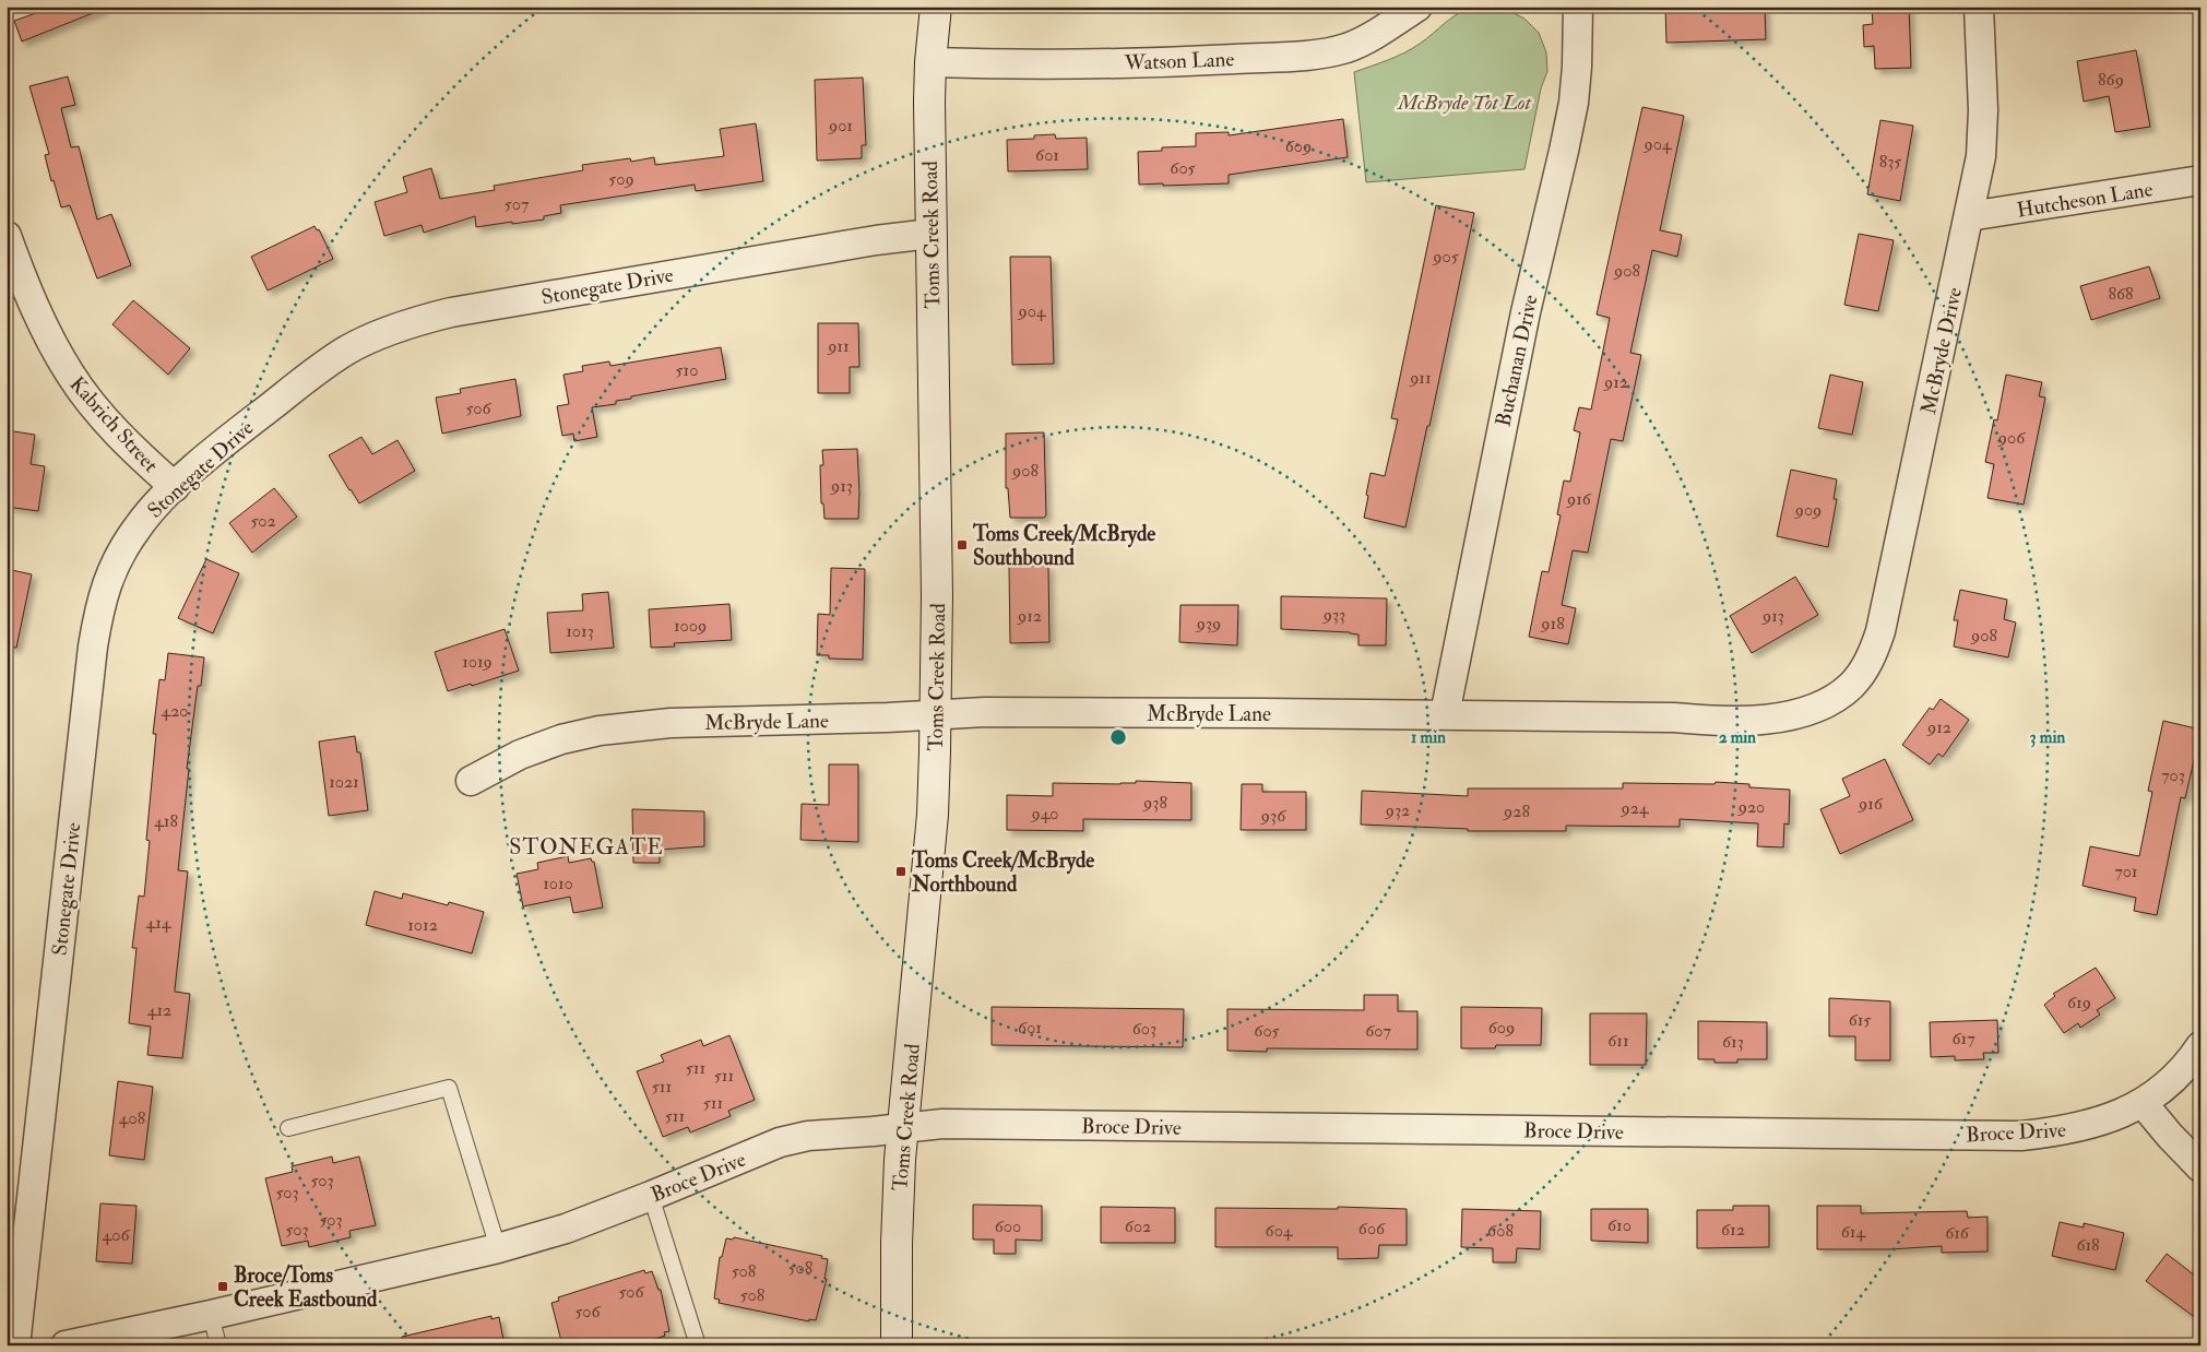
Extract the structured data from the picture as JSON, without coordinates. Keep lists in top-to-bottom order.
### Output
{
  "streets": {
    "main road": ["Toms Creek Road"],
    "street": [
      "Watson Lane",
      "Hutcheson Lane",
      "Stonegate Drive",
      "McBryde Drive",
      "Buchanan Drive",
      "Kabrich Street",
      "McBryde Lane",
      "Broce Drive"
    ]
  },
  "crossings": [
    ["Watson Lane", "Toms Creek Road"],
    ["Hutcheson Lane", "McBryde Drive"],
    ["Toms Creek Road", "Stonegate Drive"],
    ["Toms Creek Road", "McBryde Lane"],
    ["Toms Creek Road", "Broce Drive"],
    ["Stonegate Drive", "Kabrich Street"],
    ["McBryde Drive", "McBryde Lane"],
    ["Buchanan Drive", "McBryde Lane"]
  ],
  "districts": ["STONEGATE"],
  "parks": ["McBryde Tot Lot"],
  "places": {
    "transit": ["Toms Creek/McBryde Southbound", "Toms Creek/McBryde Northbound", "Broce/Toms Creek Eastbound"]
  },
  "house_numbers": [
    "869",
    "901",
    "904",
    "609",
    "601",
    "835",
    "605",
    "509",
    "507",
    "905",
    "908",
    "868",
    "904",
    "911",
    "510",
    "911",
    "912",
    "506",
    "906",
    "908",
    "913",
    "916",
    "909",
    "502",
    "933",
    "912",
    "913",
    "939",
    "918",
    "1009",
    "1013",
    "908",
    "1019",
    "420",
    "912",
    "703",
    "1021",
    "938",
    "916",
    "920",
    "924",
    "932",
    "928",
    "940",
    "936",
    "418",
    "701",
    "1010",
    "414",
    "1012",
    "619",
    "412",
    "615",
    "601",
    "609",
    "603",
    "605",
    "607",
    "617",
    "611",
    "613",
    "511",
    "511",
    "511",
    "511",
    "511",
    "408",
    "503",
    "503",
    "503",
    "610",
    "600",
    "602",
    "606",
    "503",
    "612",
    "604",
    "608",
    "614",
    "616",
    "406",
    "618",
    "508",
    "508",
    "506",
    "508",
    "506"
  ],
  "rings": ["1 min", "2 min", "3 min"]
}
